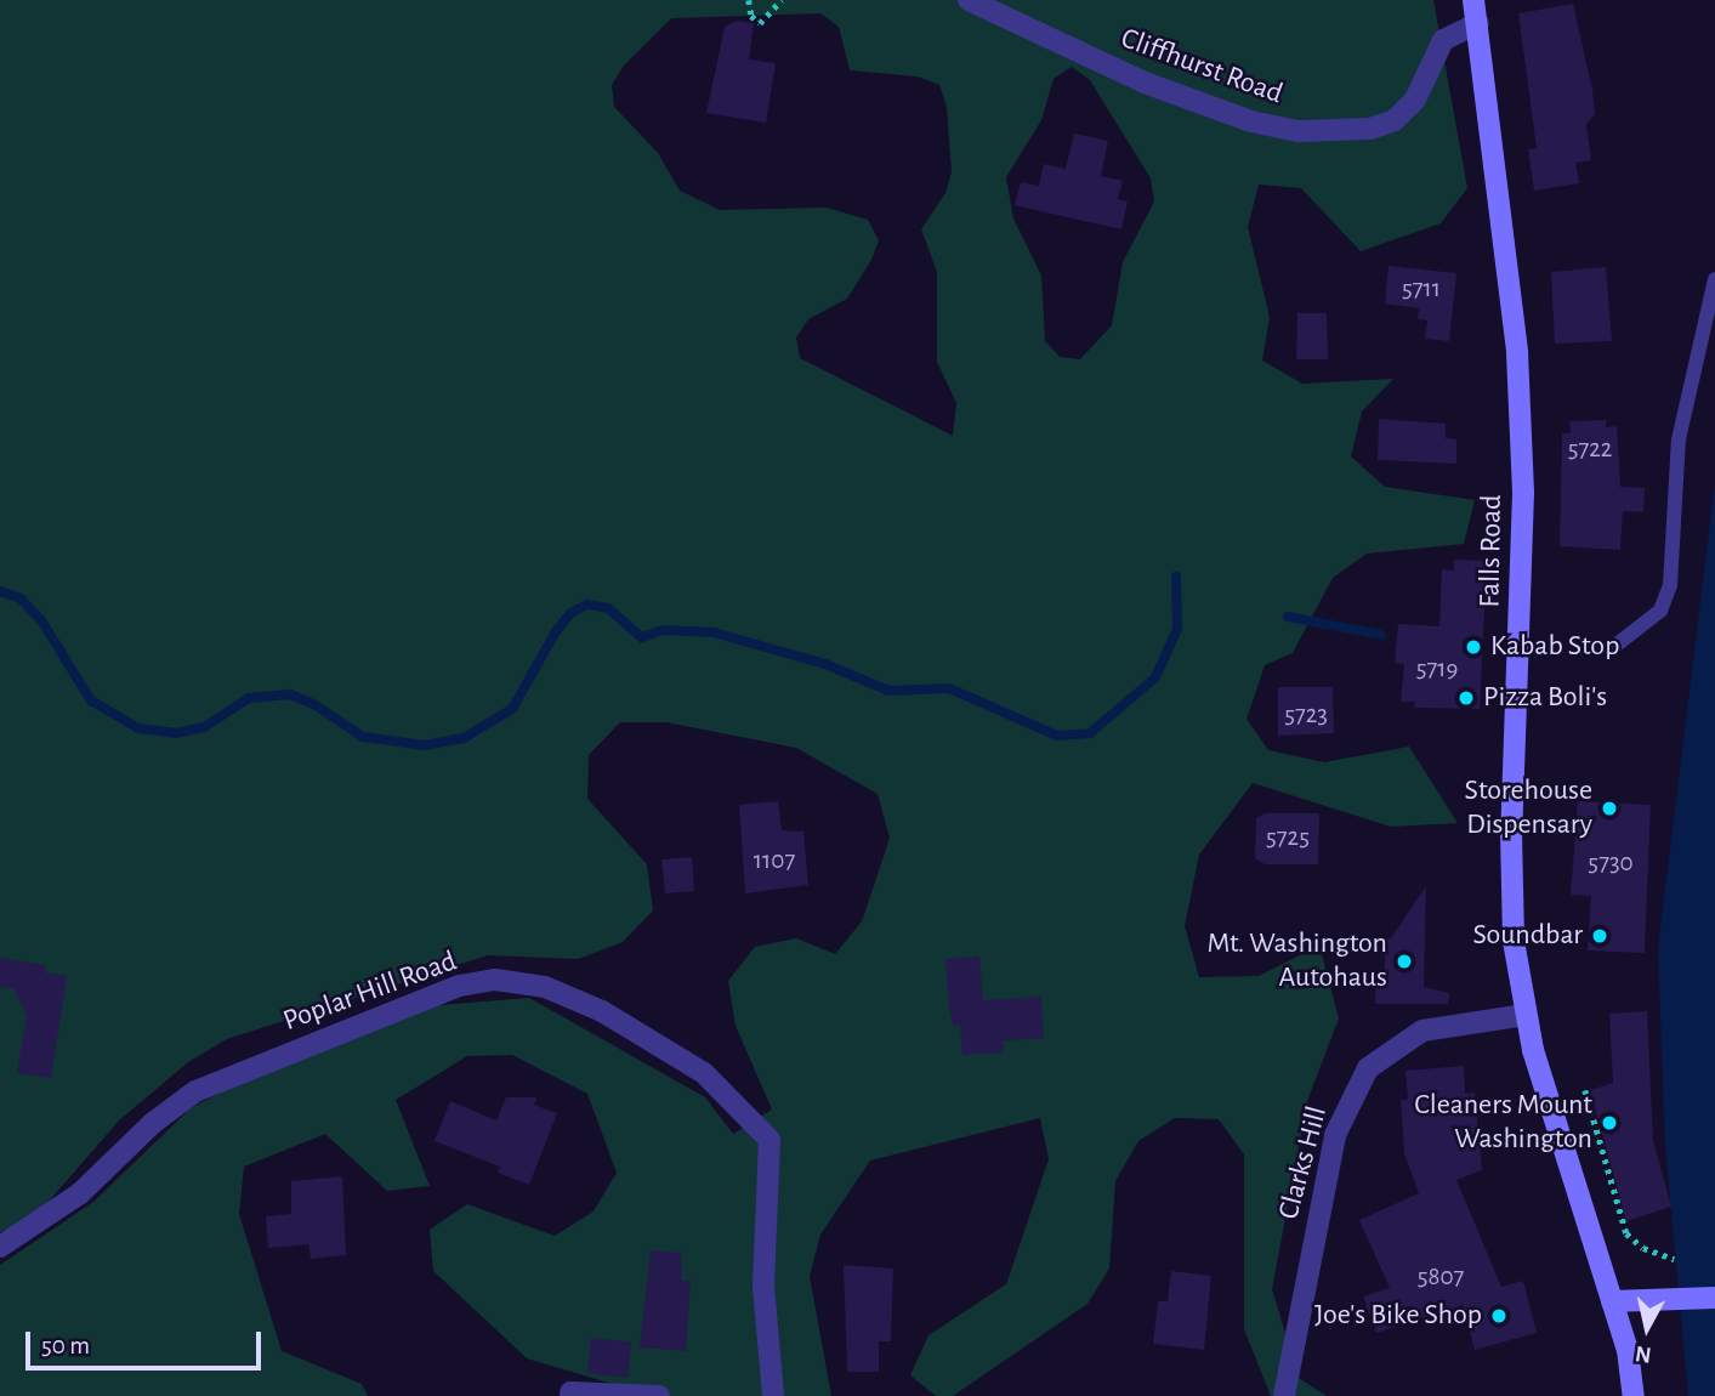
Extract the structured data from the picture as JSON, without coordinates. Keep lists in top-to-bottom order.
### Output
{
  "streets": {
    "main road": ["Falls Road"],
    "street": ["Cliffhurst Road", "Poplar Hill Road", "Clarks Hill"]
  },
  "crossings": [
    ["Cliffhurst Road", "Falls Road"],
    ["Falls Road", "Clarks Hill"]
  ],
  "places": [
    "Kabab Stop",
    "Pizza Boli's",
    "Storehouse Dispensary",
    "Soundbar",
    "Mt. Washington Autohaus",
    "Cleaners Mount Washington",
    "Joe's Bike Shop"
  ],
  "house_numbers": [
    "5711",
    "5722",
    "5719",
    "5723",
    "5725",
    "1107",
    "5730",
    "5807"
  ],
  "scale_bar": "50 m",
  "north": "bottom"
}
